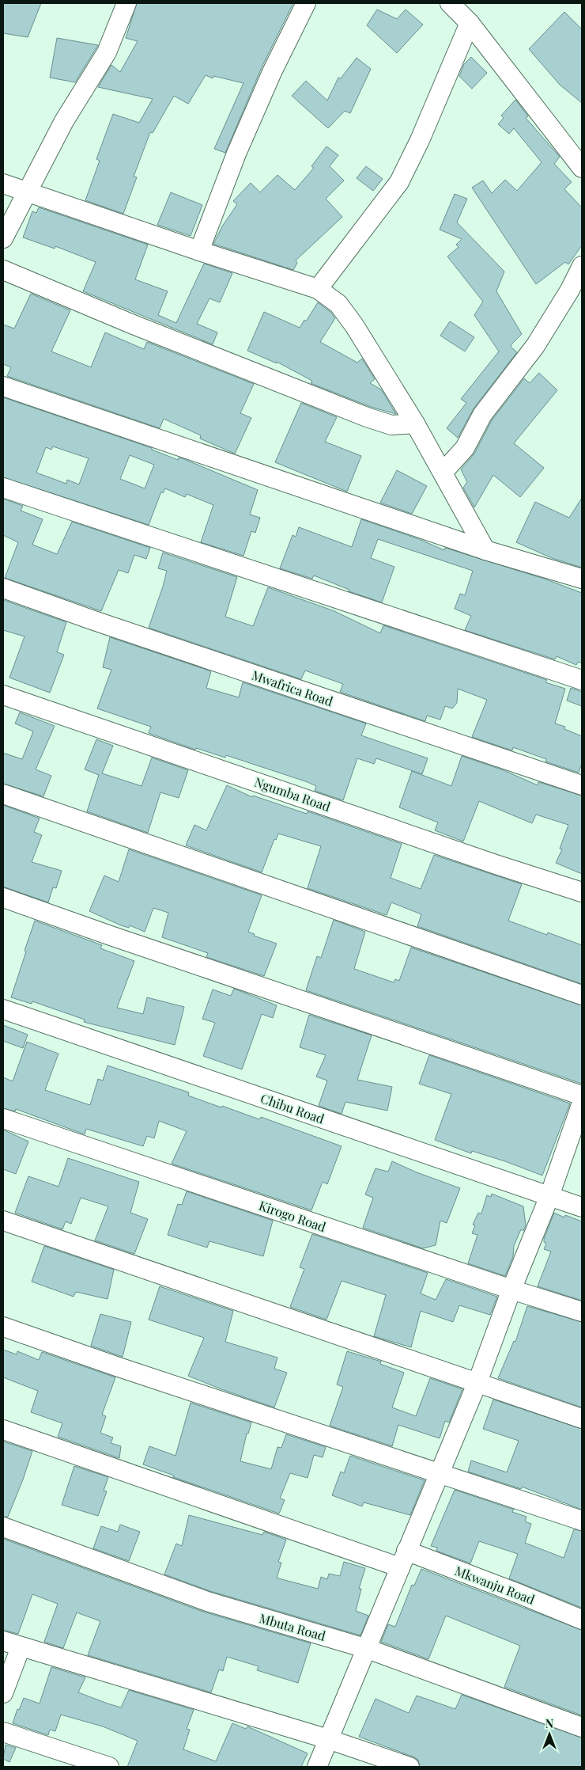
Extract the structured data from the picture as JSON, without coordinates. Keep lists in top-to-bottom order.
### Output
{
  "streets": {
    "street": [
      "Mwafrica Road",
      "Ngumba Road",
      "Chibu Road",
      "Kirogo Road",
      "Mkwanju Road",
      "Mbuta Road"
    ]
  },
  "north": "top"
}
